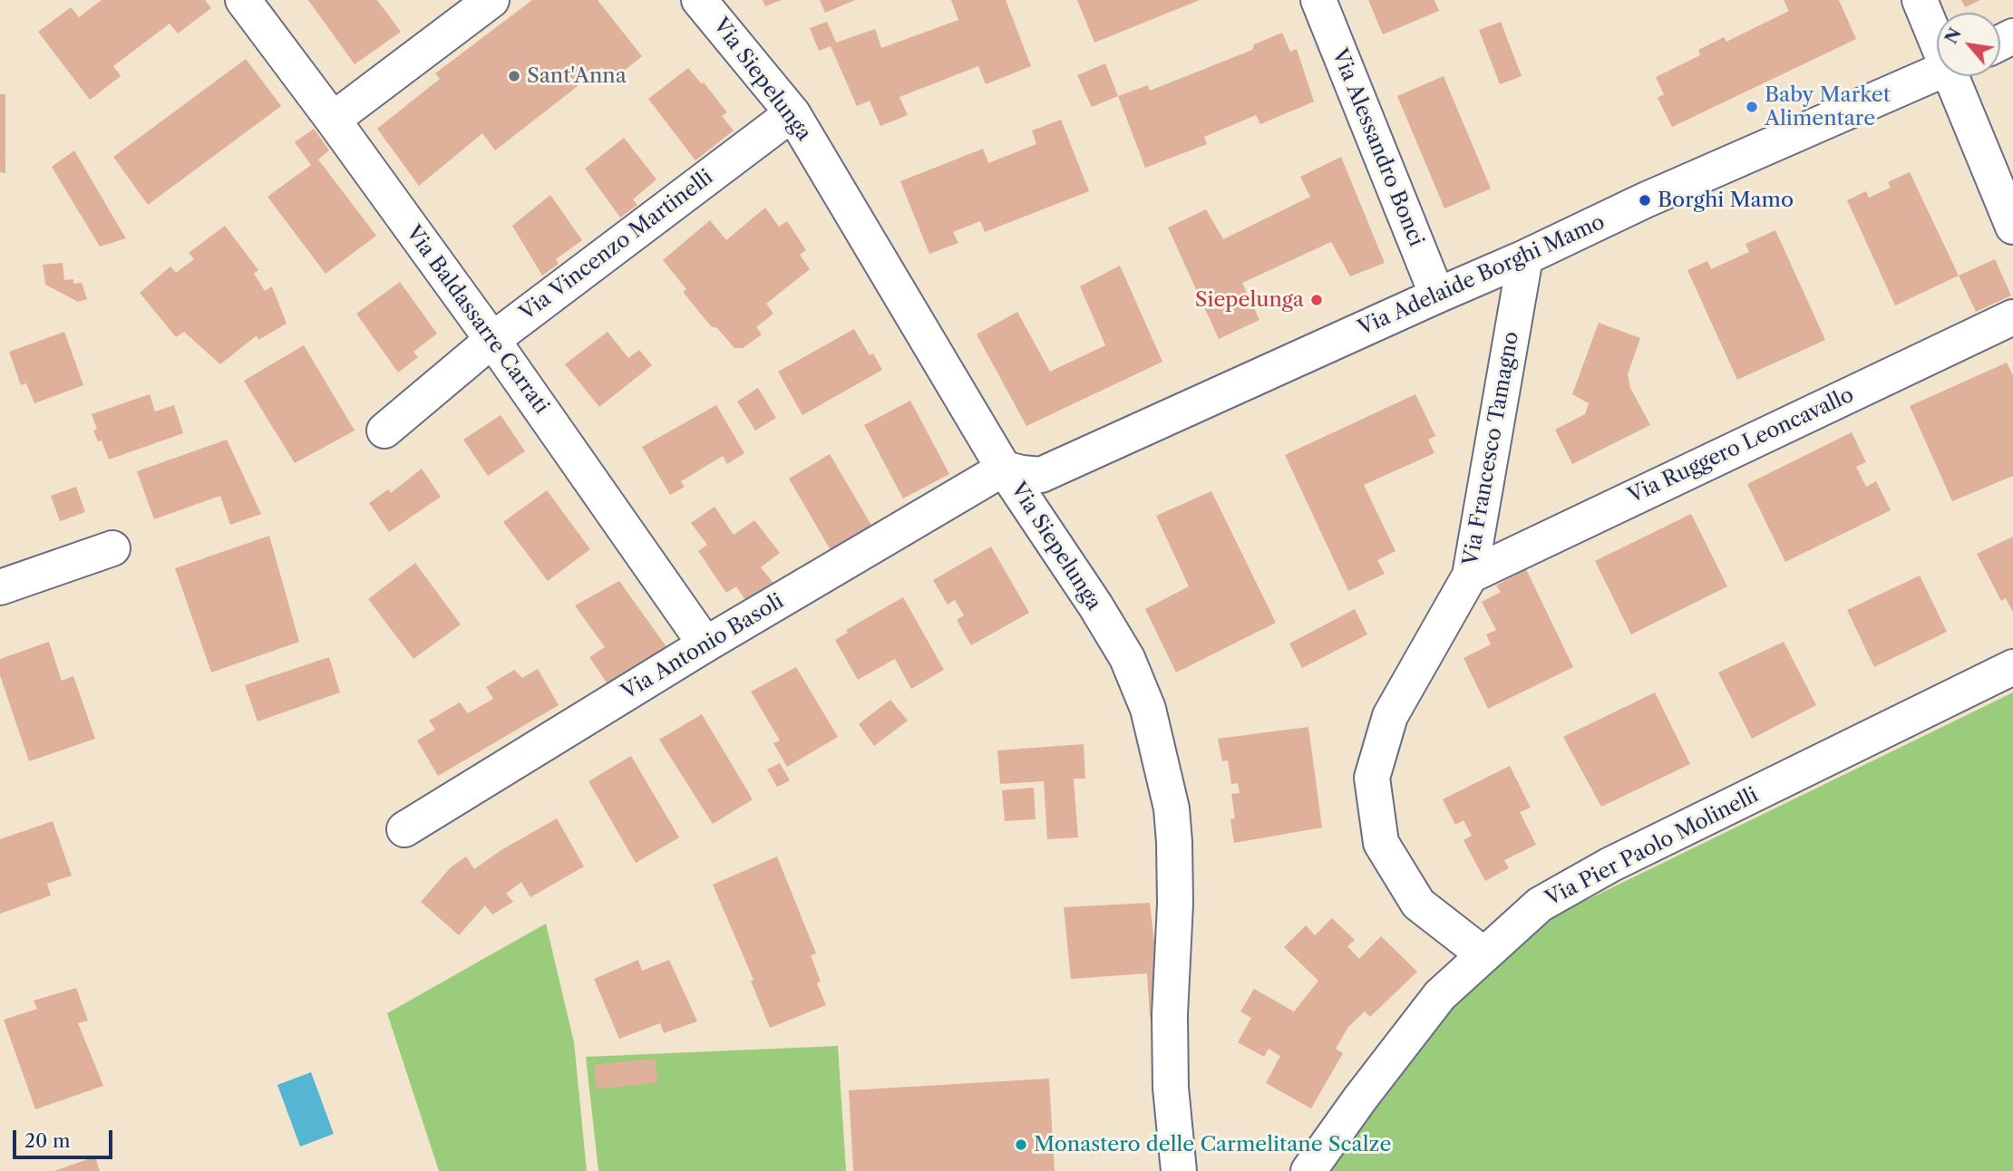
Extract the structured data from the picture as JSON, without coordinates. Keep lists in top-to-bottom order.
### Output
{
  "streets": {
    "street": [
      "Via Siepelunga",
      "Via Alessandro Bonci",
      "Via Vincenzo Martinelli",
      "Via Adelaide Borghi Mamo",
      "Via Baldassarre Carrati",
      "Via Ruggero Leoncavallo",
      "Via Francesco Tamagno",
      "Via Antonio Basoli",
      "Via Pier Paolo Molinelli"
    ]
  },
  "crossings": [
    ["Via Siepelunga", "Via Vincenzo Martinelli"],
    ["Via Siepelunga", "Via Adelaide Borghi Mamo"],
    ["Via Siepelunga", "Via Antonio Basoli"],
    ["Via Alessandro Bonci", "Via Adelaide Borghi Mamo"],
    ["Via Vincenzo Martinelli", "Via Baldassarre Carrati"],
    ["Via Adelaide Borghi Mamo", "Via Francesco Tamagno"],
    ["Via Adelaide Borghi Mamo", "Via Antonio Basoli"],
    ["Via Baldassarre Carrati", "Via Antonio Basoli"],
    ["Via Ruggero Leoncavallo", "Via Francesco Tamagno"],
    ["Via Francesco Tamagno", "Via Pier Paolo Molinelli"]
  ],
  "places": [
    "Sant'Anna",
    "Baby Market Alimentare",
    "Borghi Mamo",
    "Siepelunga",
    "Monastero delle Carmelitane Scalze"
  ],
  "scale_bar": "20 m",
  "north": "top left"
}
